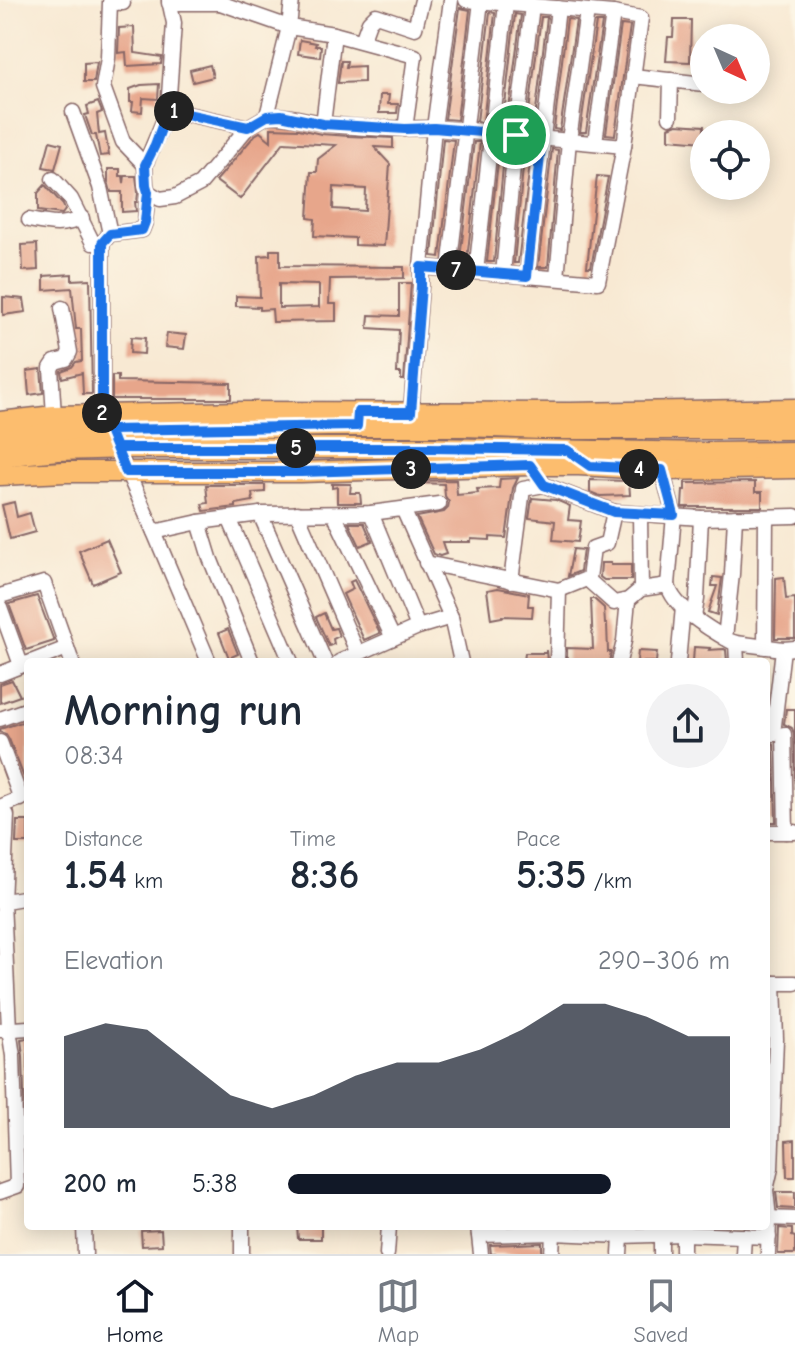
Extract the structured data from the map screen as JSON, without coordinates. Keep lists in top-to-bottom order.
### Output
{
  "north": "bottom right",
  "page": {
    "pins": [
      "1",
      "7",
      "2",
      "5",
      "3",
      "4"
    ],
    "heading": ["Morning run", "08:34"],
    "stats": [
      ["Distance", "1.54 km"],
      ["Time", "8:36"],
      ["Pace", "5:35 /km"]
    ],
    "chart": ["Elevation", "290–306 m"],
    "list": [
      {
        "name": "200 m",
        "note": "5:38"
      }
    ],
    "tabs": ["Home", "Map", "Saved"]
  }
}
